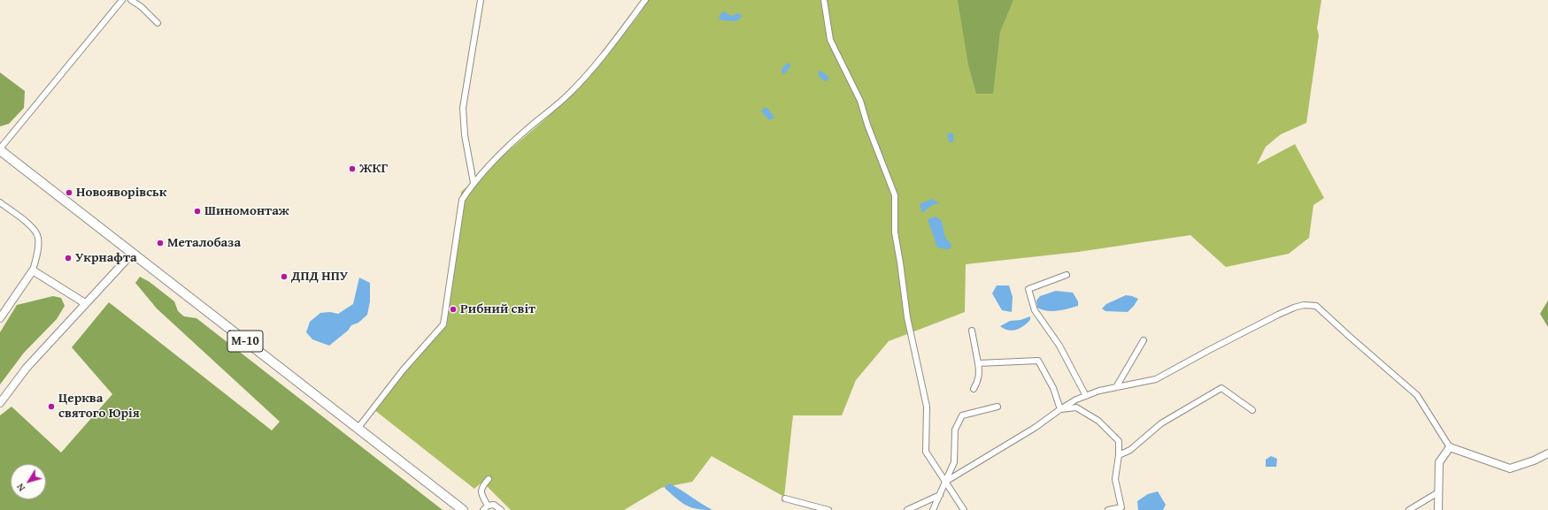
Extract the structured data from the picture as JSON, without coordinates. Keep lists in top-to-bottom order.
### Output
{
  "streets": {
    "highway": ["М-10"]
  },
  "places": [
    "ЖКГ",
    "Новояворівськ",
    "Шиномонтаж",
    "Металобаза",
    "Укрнафта",
    "ДПД НПУ",
    "Рибний світ",
    "Церква святого Юрія"
  ],
  "north": "bottom left"
}
